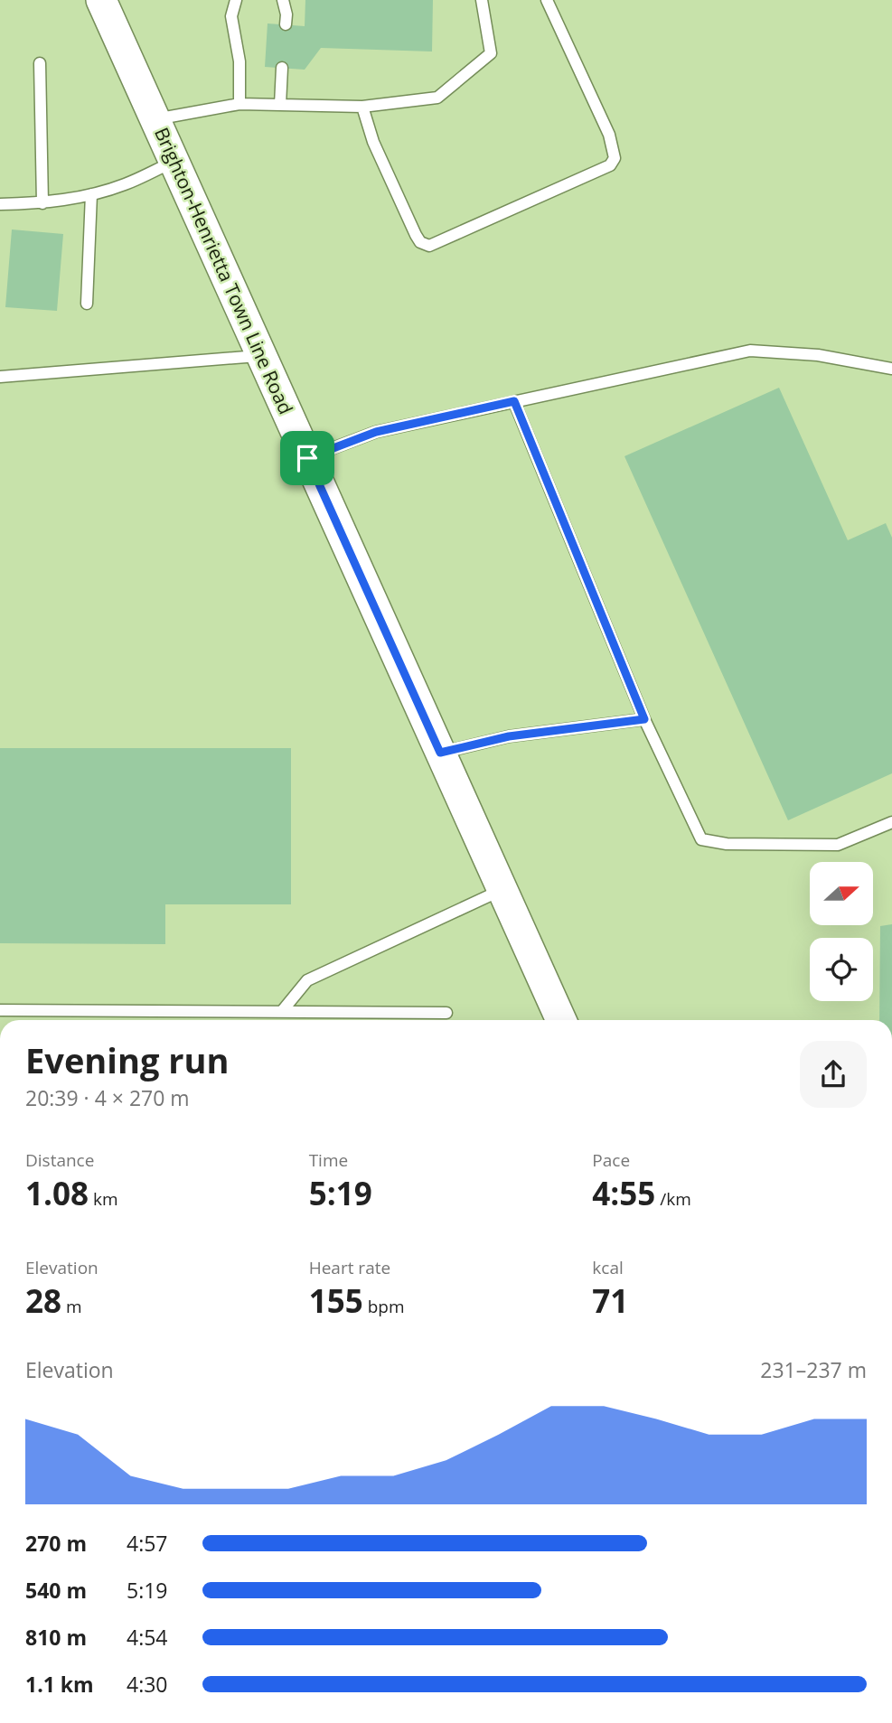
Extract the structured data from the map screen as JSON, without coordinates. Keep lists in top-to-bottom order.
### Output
{
  "streets": {
    "street": ["Brighton-Henrietta Town Line Road"]
  },
  "north": "right",
  "page": {
    "heading": ["Evening run", "20:39 · 4 × 270 m"],
    "stats": [
      ["Distance", "1.08 km"],
      ["Time", "5:19"],
      ["Pace", "4:55 /km"],
      ["Elevation", "28 m"],
      ["Heart rate", "155 bpm"],
      ["kcal", "71"]
    ],
    "chart": ["Elevation", "231–237 m"],
    "list": [
      {
        "name": "270 m",
        "note": "4:57"
      },
      {
        "name": "540 m",
        "note": "5:19"
      },
      {
        "name": "810 m",
        "note": "4:54"
      },
      {
        "name": "1.1 km",
        "note": "4:30"
      }
    ]
  }
}
